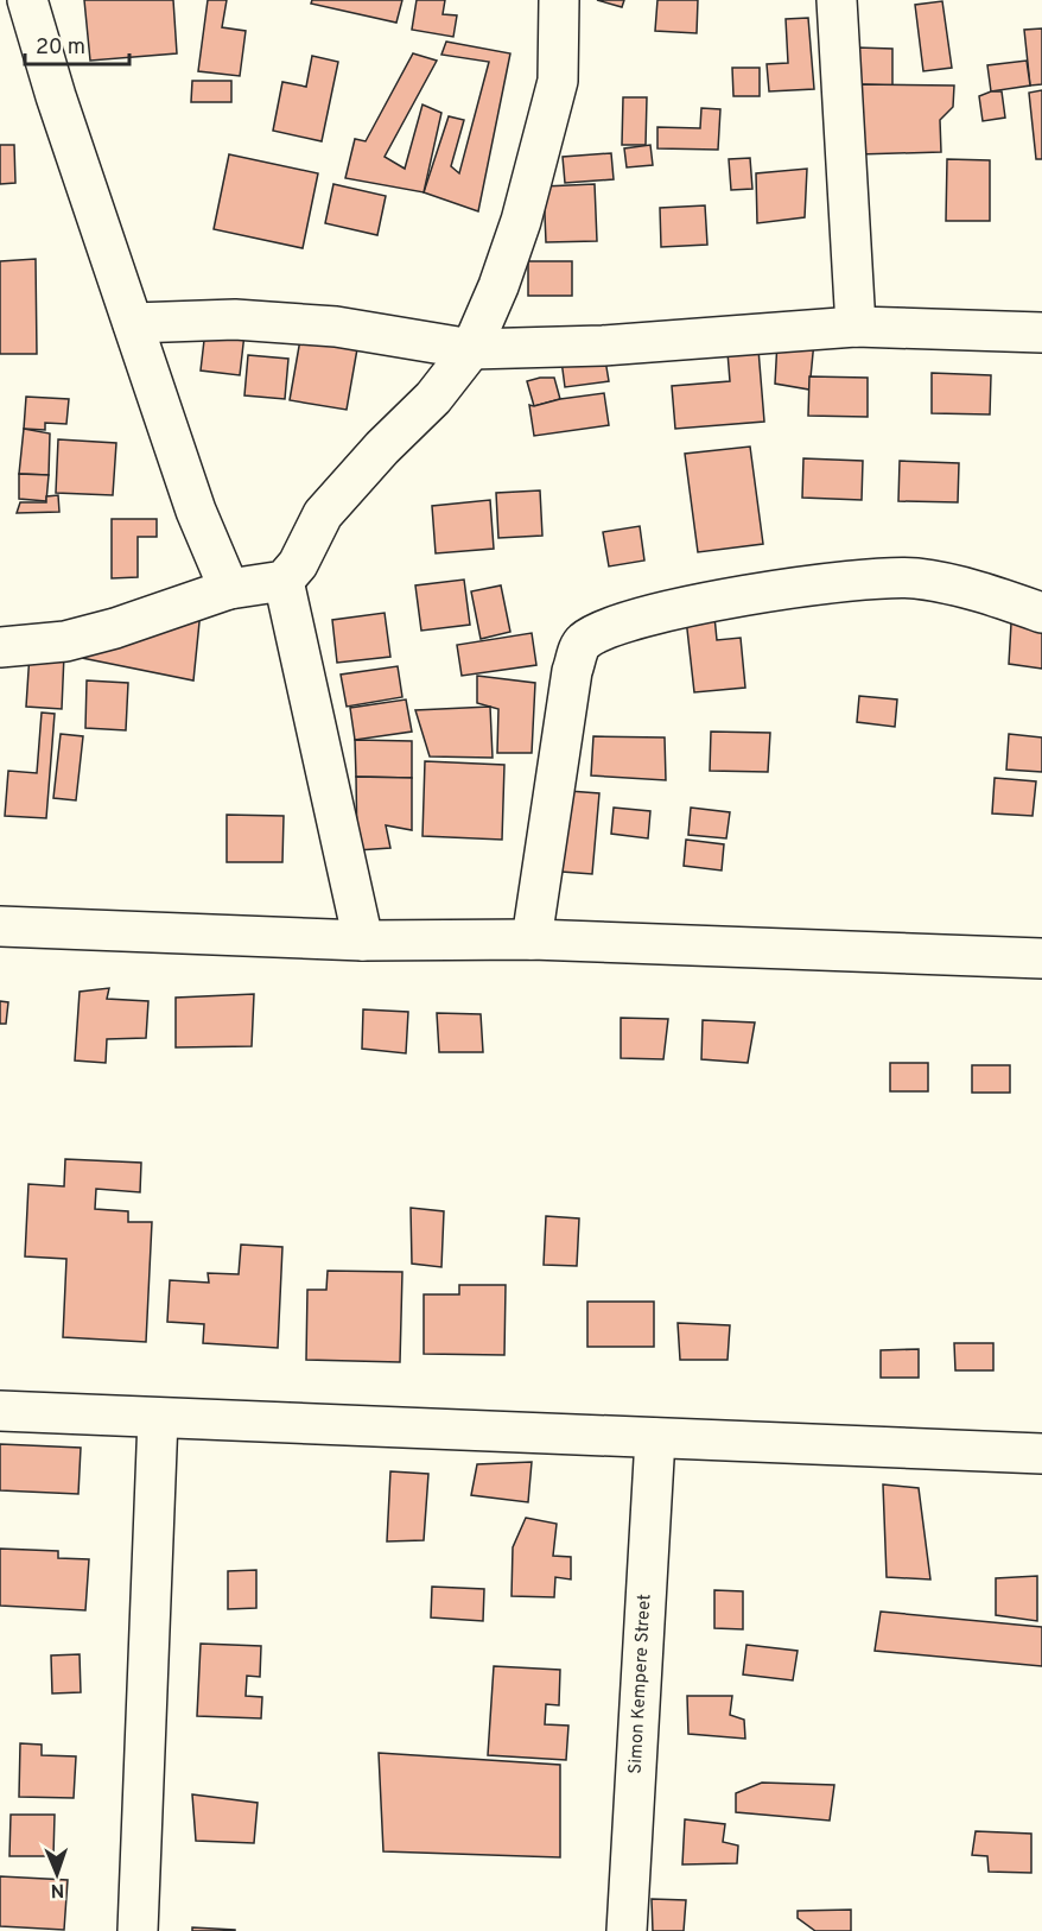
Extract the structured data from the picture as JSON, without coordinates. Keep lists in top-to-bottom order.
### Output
{
  "streets": {
    "street": ["Simon Kempere Street"]
  },
  "scale_bar": "20 m",
  "north": "bottom"
}
